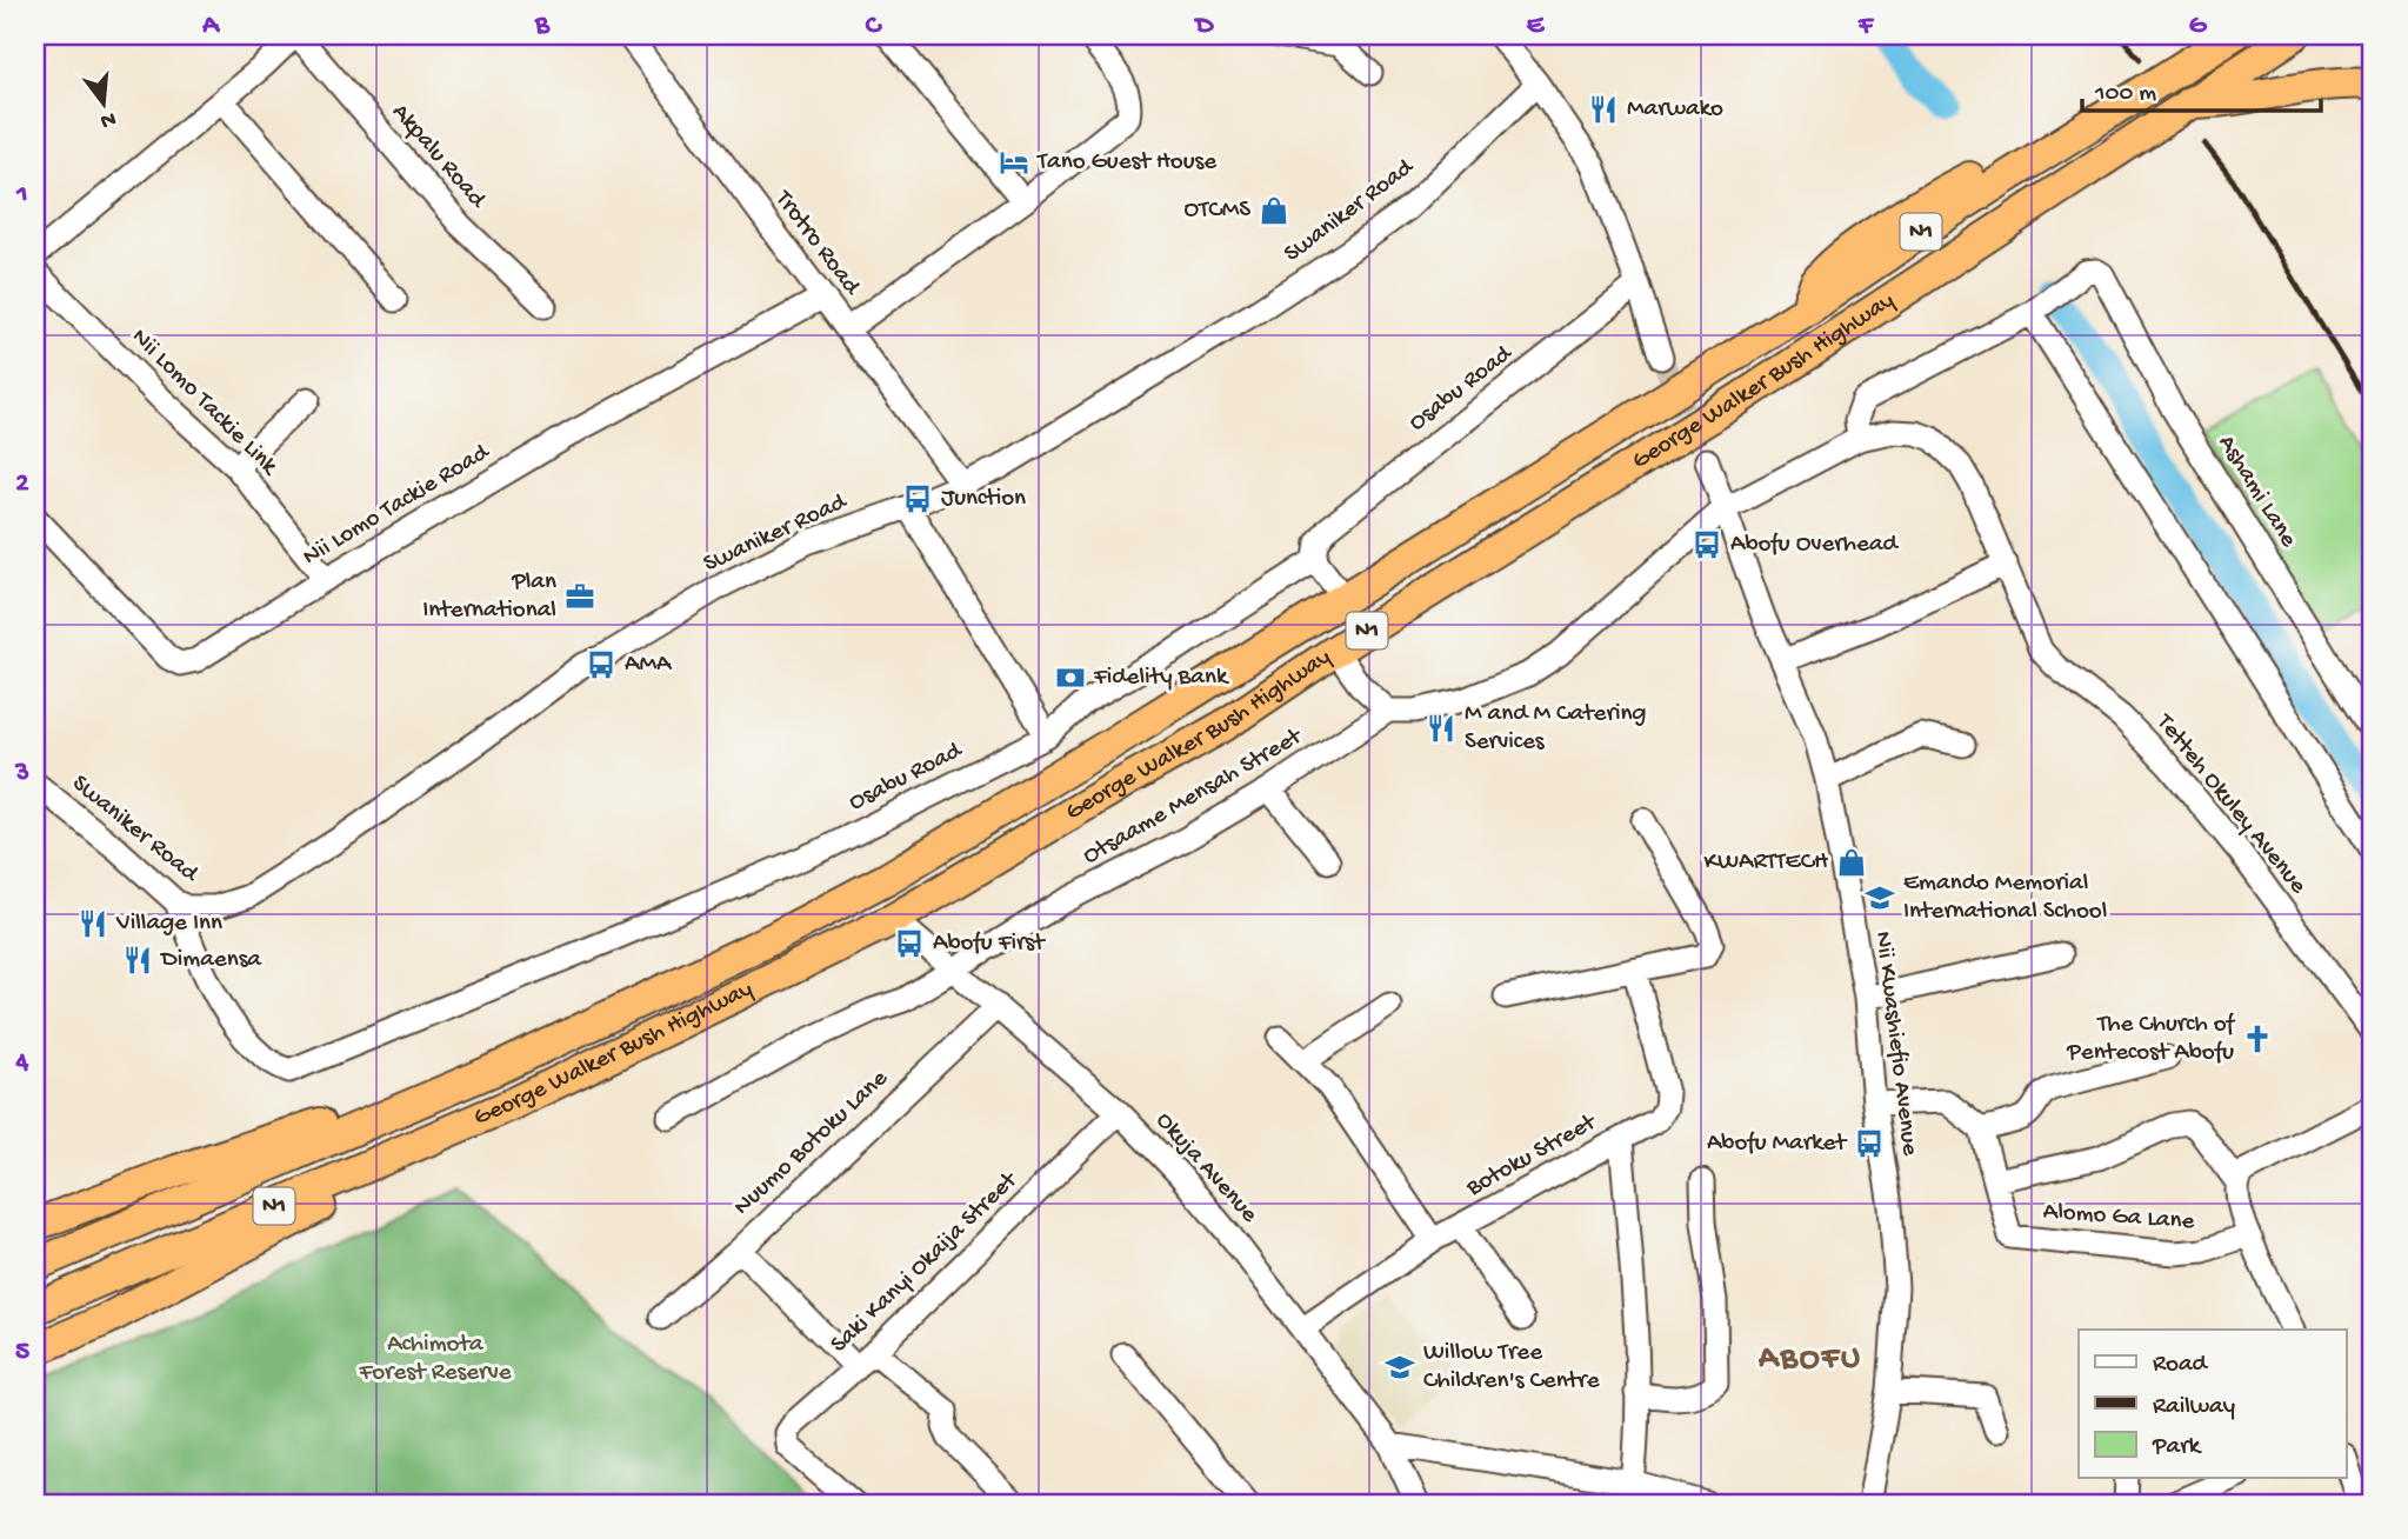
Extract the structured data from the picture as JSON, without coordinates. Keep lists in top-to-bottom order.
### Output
{
  "streets": {
    "highway": ["N1", "George Walker Bush Highway"],
    "street": [
      "Akpalu Road",
      "Swaniker Road",
      "Trotro Road",
      "Osabu Road",
      "Nii Lomo Tackie Link",
      "Ashami Lane",
      "Nii Lomo Tackie Road",
      "Otsaame Mensah Street",
      "Tetteh Okuley Avenue",
      "Nii Kwashiefio Avenue",
      "Nuumo Botoku Lane",
      "Botoku Street",
      "Okuja Avenue",
      "Alomo Ga Lane",
      "Saki Kanyi Okaija Street"
    ]
  },
  "crossings": [
    ["Swaniker Road", "Trotro Road"],
    ["Swaniker Road", "Osabu Road"],
    ["Trotro Road", "Nii Lomo Tackie Road"],
    ["George Walker Bush Highway", "Okuja Avenue"],
    ["Nii Lomo Tackie Link", "Nii Lomo Tackie Road"],
    ["Otsaame Mensah Street", "Tetteh Okuley Avenue"],
    ["Otsaame Mensah Street", "Nii Kwashiefio Avenue"],
    ["Otsaame Mensah Street", "Okuja Avenue"],
    ["Tetteh Okuley Avenue", "Nii Kwashiefio Avenue"],
    ["Nuumo Botoku Lane", "Okuja Avenue"],
    ["Botoku Street", "Okuja Avenue"],
    ["Okuja Avenue", "Saki Kanyi Okaija Street"]
  ],
  "districts": ["ABOFU"],
  "parks": ["Achimota Forest Reserve"],
  "places": {
    "restaurant": [
      "Marwako",
      "M and M Catering Services",
      "Village Inn",
      "Dimaensa"
    ],
    "hotel": ["Tano Guest House"],
    "shop": ["OTCMS", "KWARTTECH"],
    "bus stop": [
      "Junction",
      "Abofu Overhead",
      "AMA",
      "Abofu First",
      "Abofu Market"
    ],
    "office": ["Plan International"],
    "bank": ["Fidelity Bank"],
    "school or university": ["Emando Memorial International School", "Willow Tree Children's Centre"],
    "church": ["The Church of Pentecost Abofu"]
  },
  "legend": ["Road", "Railway", "Park"],
  "scale_bar": "100 m",
  "north": "bottom",
  "grid": {
    "columns": [
      "A",
      "B",
      "C",
      "D",
      "E",
      "F",
      "G"
    ],
    "rows": [
      "1",
      "2",
      "3",
      "4",
      "5"
    ]
  }
}
